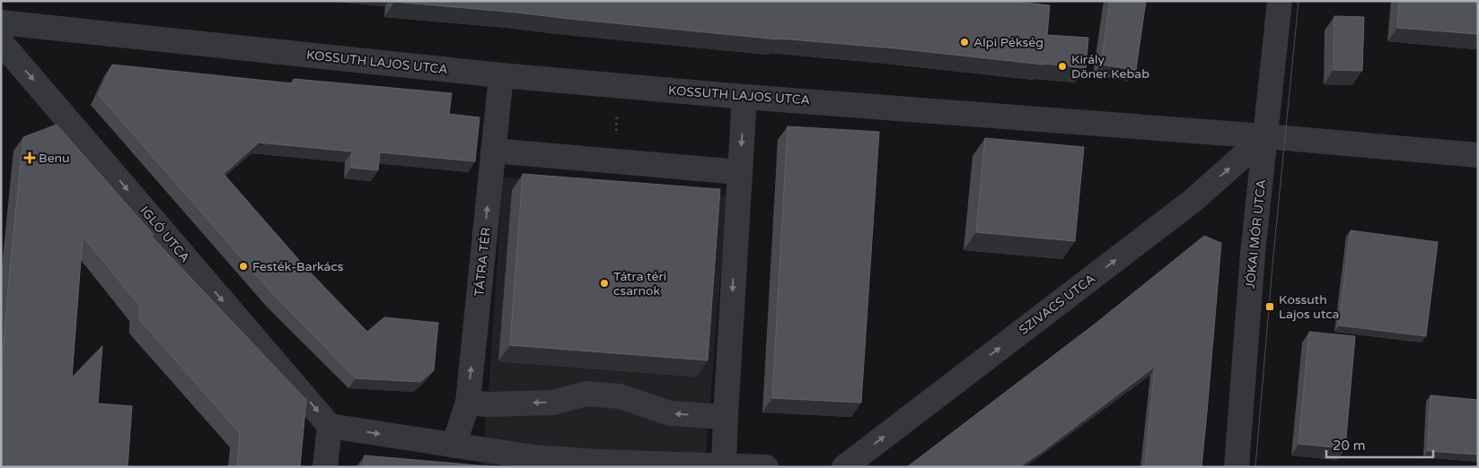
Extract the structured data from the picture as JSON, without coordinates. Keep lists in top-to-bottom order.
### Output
{
  "streets": {
    "street": [
      "KOSSUTH LAJOS UTCA",
      "IGLÓ UTCA",
      "JÓKAI MÓR UTCA",
      "TÁTRA TÉR",
      "SZIVACS UTCA"
    ]
  },
  "crossings": [
    ["KOSSUTH LAJOS UTCA", "JÓKAI MÓR UTCA"],
    ["KOSSUTH LAJOS UTCA", "TÁTRA TÉR"],
    ["KOSSUTH LAJOS UTCA", "SZIVACS UTCA"],
    ["JÓKAI MÓR UTCA", "SZIVACS UTCA"]
  ],
  "one_way": ["IGLÓ UTCA", "TÁTRA TÉR", "SZIVACS UTCA"],
  "places": {
    "other": [
      "Alpi Pékség",
      "Király Döner Kebab",
      "Festék-Barkács",
      "Tátra téri csarnok"
    ],
    "health": ["Benu"],
    "transit": ["Kossuth Lajos utca"]
  },
  "scale_bar": "20 m"
}
